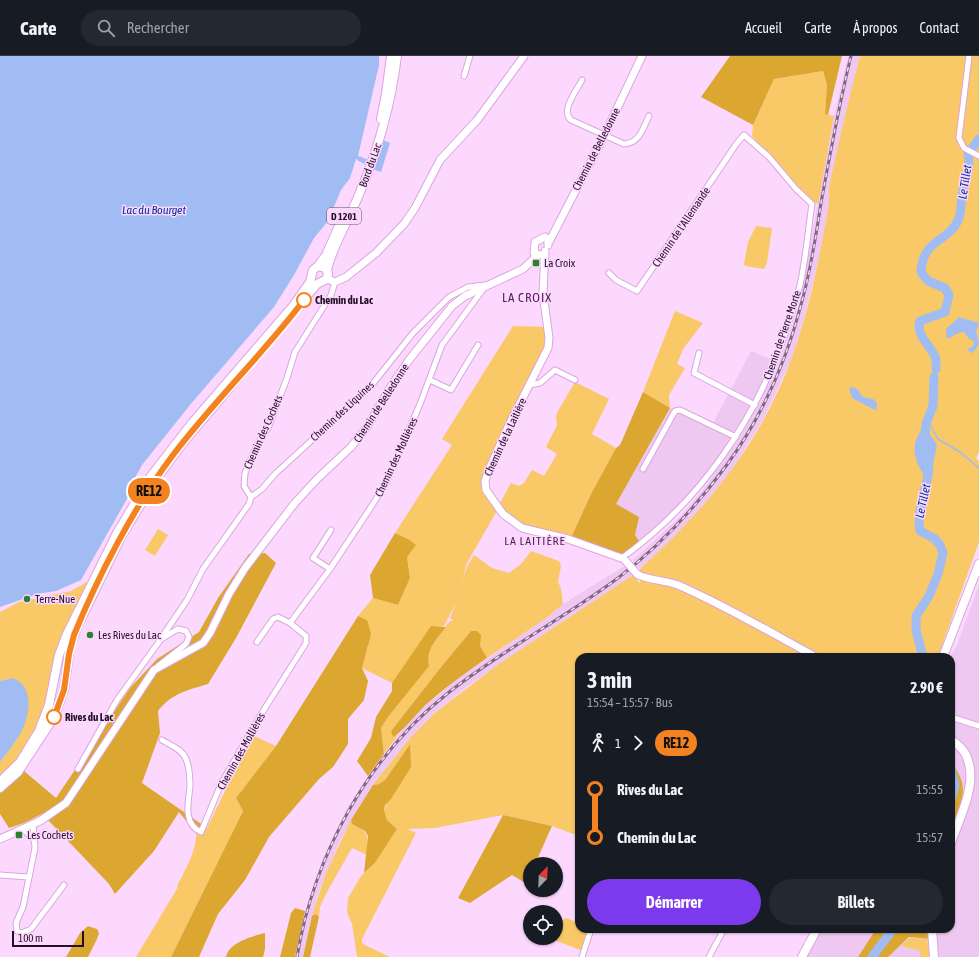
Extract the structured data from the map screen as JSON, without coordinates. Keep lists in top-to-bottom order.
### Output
{
  "streets": {
    "main road": [
      "Chemin de Belledonne",
      "Bord du Lac",
      "D 1201",
      "Chemin de la Laitière"
    ],
    "street": [
      "Chemin de l'Allemande",
      "Chemin de Pierre Morte",
      "Chemin des Liquines",
      "Chemin des Cochets",
      "Chemin des Mollières"
    ]
  },
  "crossings": [
    ["Chemin de Belledonne", "Chemin des Liquines"],
    ["Chemin de Belledonne", "Chemin de la Laitière"],
    ["Chemin de Belledonne", "Chemin des Mollières"],
    ["Chemin de l'Allemande", "Chemin de Pierre Morte"],
    ["Chemin de Pierre Morte", "Chemin de la Laitière"],
    ["Chemin des Liquines", "Chemin des Cochets"],
    ["Chemin des Liquines", "Chemin des Mollières"]
  ],
  "districts": ["LA CROIX", "LA LAITIÈRE"],
  "water": ["Le Tillet", "Lac du Bourget"],
  "places": {
    "transit": ["La Croix", "Les Cochets"],
    "other": [
      "Chemin du Lac",
      "Terre-Nue",
      "Les Rives du Lac",
      "Rives du Lac"
    ]
  },
  "lines": ["bus line RE12"],
  "scale_bar": "100 m",
  "north": "top right",
  "page": {
    "header": "Carte",
    "search": "Rechercher",
    "nav": [
      "Accueil",
      "Carte",
      "À propos",
      "Contact"
    ],
    "on_map": "RE12",
    "heading": ["3 min", "15:54 – 15:57 · Bus", "2.90 €"],
    "legs": ["1", "RE12"],
    "list": [
      {
        "name": "Rives du Lac",
        "value": "15:55"
      },
      {
        "name": "Chemin du Lac",
        "value": "15:57"
      }
    ],
    "buttons": ["Démarrer", "Billets"],
    "scale": "100 m"
  }
}
